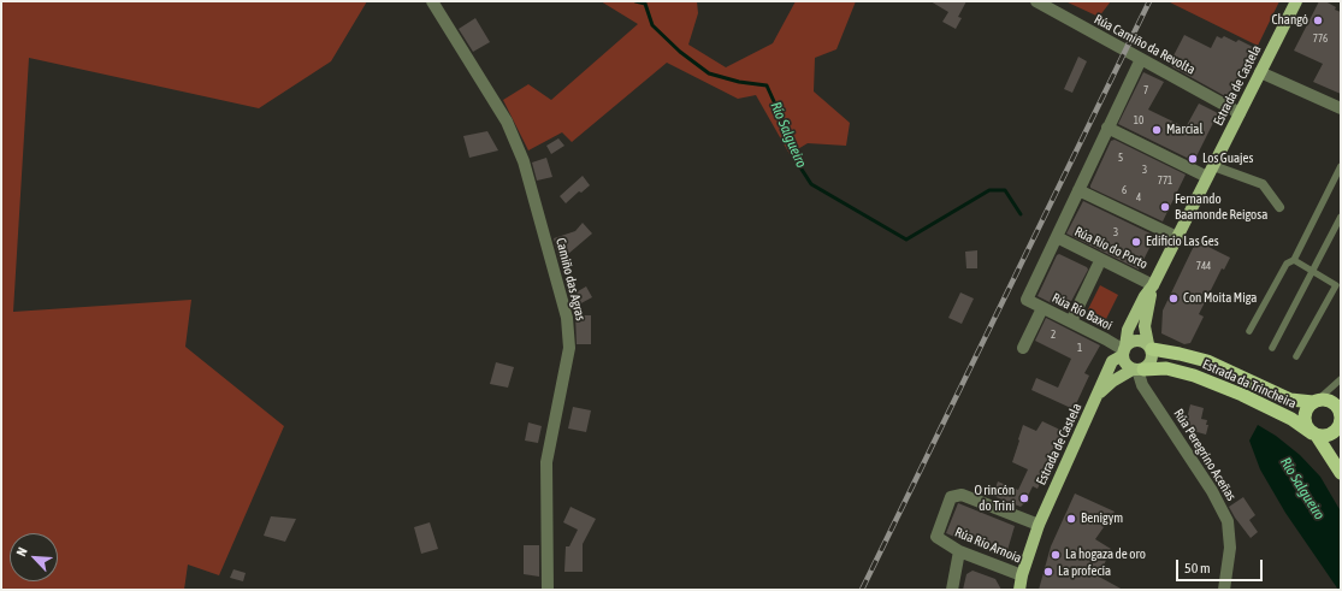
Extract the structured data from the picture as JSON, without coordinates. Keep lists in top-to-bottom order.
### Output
{
  "streets": {
    "highway": ["Estrada da Trincheira"],
    "main road": ["Estrada de Castela"],
    "street": [
      "Rúa Camiño da Revolta",
      "Rúa Río do Porto",
      "Camiño das Agras",
      "Rúa Río Baxoi",
      "Rúa Peregrino Aceñas",
      "Rúa Río Arnoia"
    ]
  },
  "crossings": [
    ["Rúa Camiño da Revolta", "Estrada de Castela"],
    ["Estrada de Castela", "Rúa Río do Porto"],
    ["Estrada de Castela", "Rúa Río Baxoi"],
    ["Estrada de Castela", "Estrada da Trincheira"],
    ["Estrada de Castela", "Rúa Peregrino Aceñas"],
    ["Estrada de Castela", "Rúa Río Arnoia"],
    ["Rúa Río do Porto", "Rúa Río Baxoi"],
    ["Rúa Río Baxoi", "Estrada da Trincheira"],
    ["Rúa Río Baxoi", "Rúa Peregrino Aceñas"],
    ["Estrada da Trincheira", "Rúa Peregrino Aceñas"]
  ],
  "water": ["Río Salgueiro"],
  "places": [
    "Changó",
    "Marcial",
    "Los Guajes",
    "Fernando Baamonde Reigosa",
    "Edificio Las Ges",
    "Con Moita Miga",
    "O rincón do Trini",
    "Benigym",
    "La hogaza de oro",
    "La profecía"
  ],
  "house_numbers": [
    "776",
    "7",
    "10",
    "5",
    "3",
    "771",
    "6",
    "4",
    "3",
    "744",
    "2",
    "1"
  ],
  "scale_bar": "50 m",
  "north": "top left"
}
